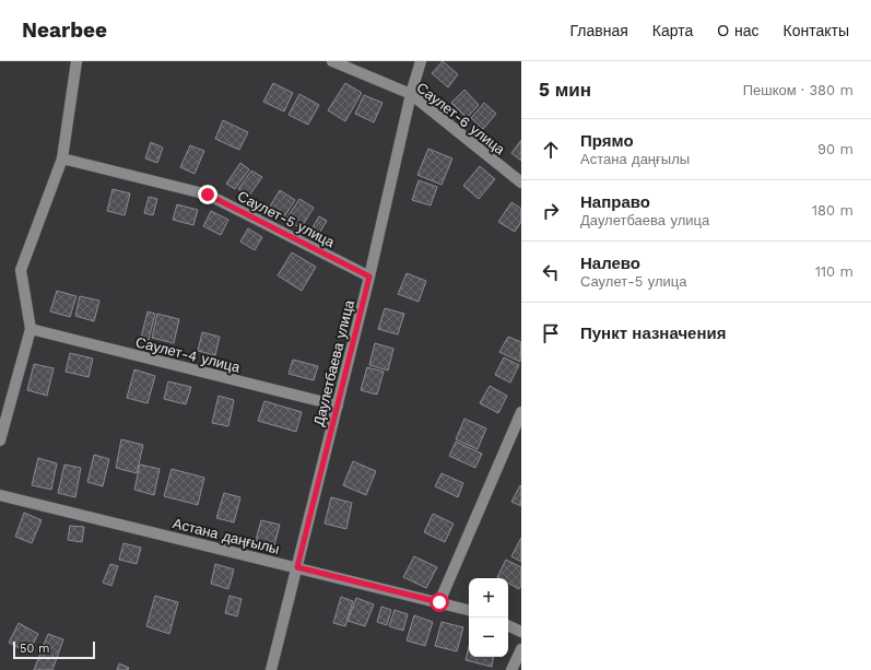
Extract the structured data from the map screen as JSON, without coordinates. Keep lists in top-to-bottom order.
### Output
{
  "streets": {
    "street": [
      "Саулет-6 улица",
      "Саулет-5 улица",
      "Саулет-4 улица",
      "Даулетбаева улица",
      "Астана даңғылы"
    ]
  },
  "crossings": [
    ["Саулет-6 улица", "Даулетбаева улица"],
    ["Саулет-5 улица", "Даулетбаева улица"],
    ["Саулет-4 улица", "Даулетбаева улица"],
    ["Даулетбаева улица", "Астана даңғылы"]
  ],
  "scale_bar": "50 m",
  "page": {
    "header": "Nearbee",
    "nav": [
      "Главная",
      "Карта",
      "О нас",
      "Контакты"
    ],
    "heading": ["5 мин", "Пешком · 380 m"],
    "list": [
      ["Прямо", "Астана даңғылы", "90 m"],
      ["Направо", "Даулетбаева улица", "180 m"],
      ["Налево", "Саулет-5 улица", "110 m"],
      "Пункт назначения"
    ],
    "map_buttons": ["+", "−"],
    "scale": "50 m"
  }
}
